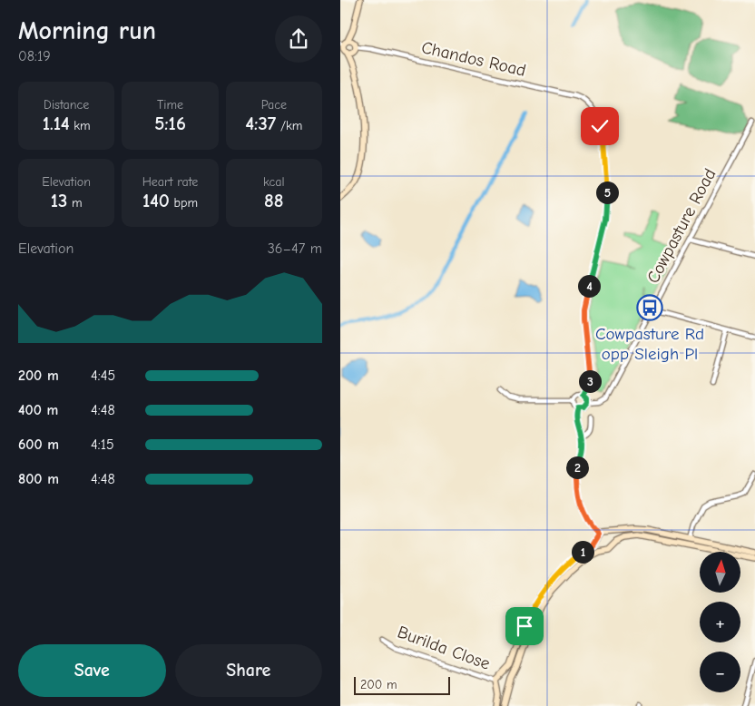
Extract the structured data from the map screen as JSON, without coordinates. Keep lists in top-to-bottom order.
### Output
{
  "streets": {
    "street": ["Chandos Road", "Cowpasture Road", "Burilda Close"]
  },
  "crossings": [
    ["Chandos Road", "Cowpasture Road"]
  ],
  "places": {
    "bus stop": ["Cowpasture Rd opp Sleigh Pl"]
  },
  "scale_bar": "200 m",
  "north": "top",
  "page": {
    "heading": ["Morning run", "08:19"],
    "stats": [
      ["Distance", "1.14 km"],
      ["Time", "5:16"],
      ["Pace", "4:37 /km"],
      ["Elevation", "13 m"],
      ["Heart rate", "140 bpm"],
      ["kcal", "88"]
    ],
    "pins": [
      "5",
      "4",
      "3",
      "2",
      "1"
    ],
    "chart": ["Elevation", "36–47 m"],
    "list": [
      {
        "name": "200 m",
        "note": "4:45"
      },
      {
        "name": "400 m",
        "note": "4:48"
      },
      {
        "name": "600 m",
        "note": "4:15"
      },
      {
        "name": "800 m",
        "note": "4:48"
      }
    ],
    "map_buttons": ["+", "−"],
    "buttons": ["Save", "Share"],
    "scale": "200 m"
  }
}
